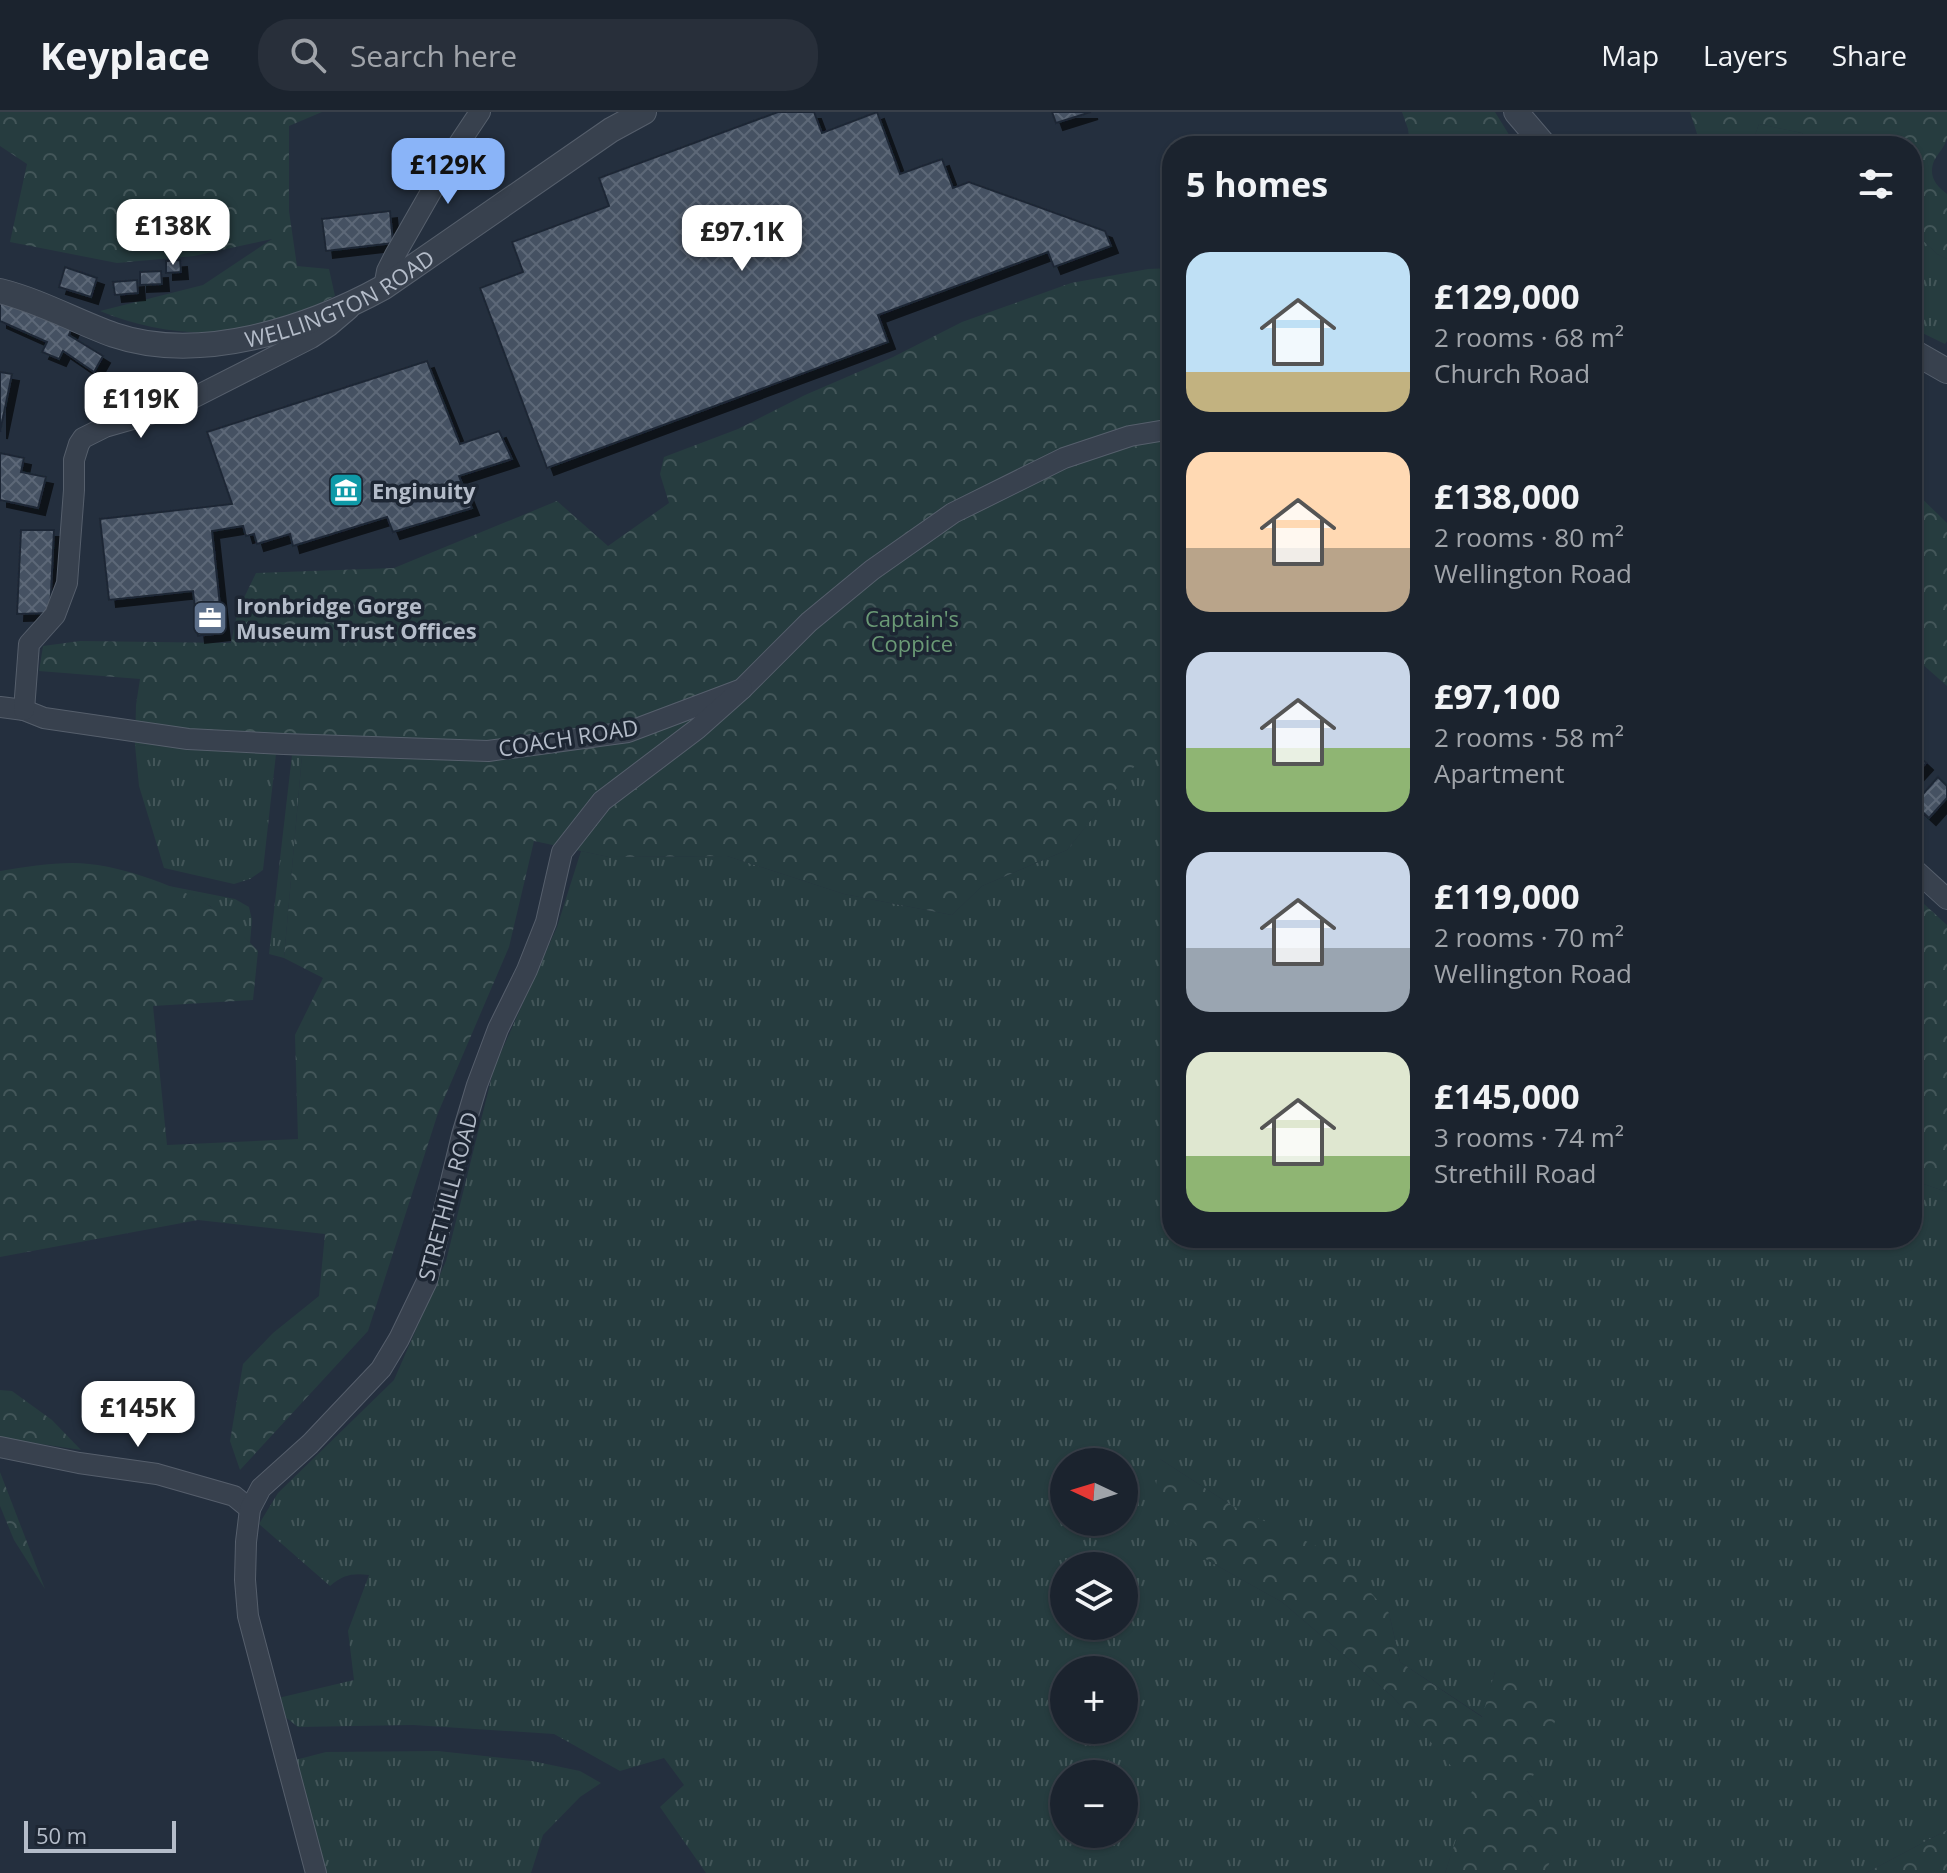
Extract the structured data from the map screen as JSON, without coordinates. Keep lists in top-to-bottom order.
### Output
{
  "streets": {
    "street": ["WELLINGTON ROAD", "COACH ROAD", "STRETHILL ROAD"]
  },
  "crossings": [
    ["COACH ROAD", "STRETHILL ROAD"]
  ],
  "parks": ["Captain's Coppice"],
  "places": {
    "museum": ["Enginuity"],
    "office": ["Ironbridge Gorge Museum Trust Offices"]
  },
  "scale_bar": "50 m",
  "north": "left",
  "page": {
    "header": "Keyplace",
    "search": "Search here",
    "nav": ["Map", "Layers", "Share"],
    "heading": "5 homes",
    "price": [
      "£129K",
      "£138K",
      "£97.1K",
      "£119K",
      "£145K"
    ],
    "list": [
      {
        "name": "£129,000",
        "note": "2 rooms · 68 m² · Church Road"
      },
      {
        "name": "£138,000",
        "note": "2 rooms · 80 m² · Wellington Road"
      },
      {
        "name": "£97,100",
        "note": "2 rooms · 58 m² · Apartment"
      },
      {
        "name": "£119,000",
        "note": "2 rooms · 70 m² · Wellington Road"
      },
      {
        "name": "£145,000",
        "note": "3 rooms · 74 m² · Strethill Road"
      }
    ],
    "map_buttons": ["+", "−"],
    "scale": "50 m"
  }
}
